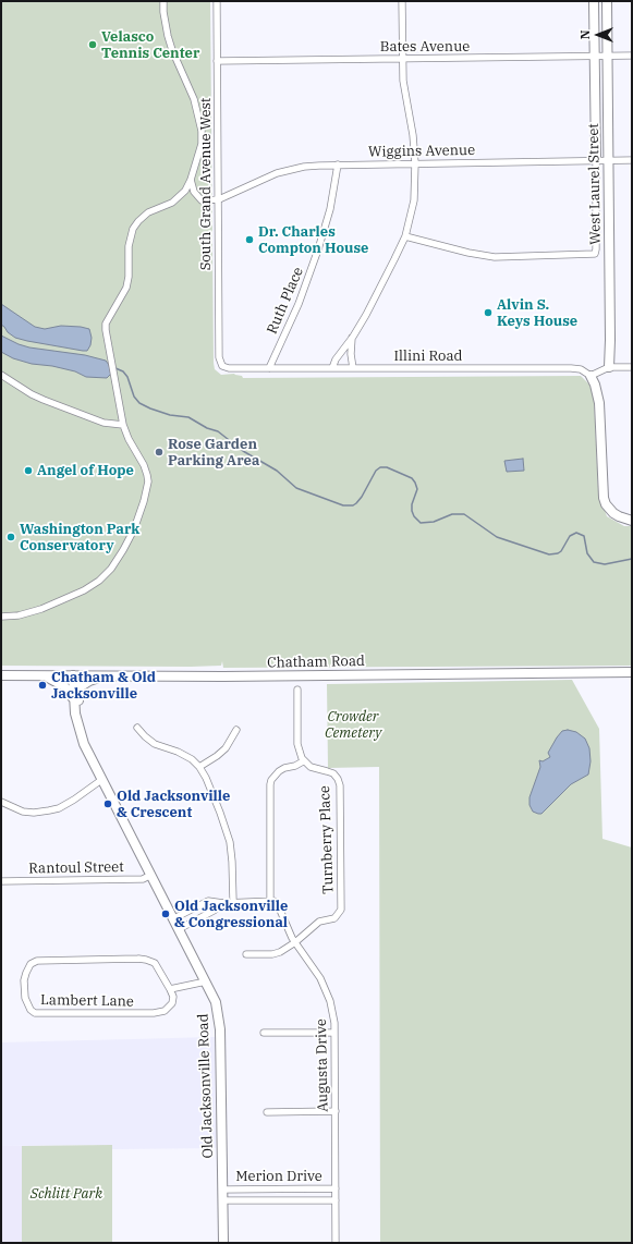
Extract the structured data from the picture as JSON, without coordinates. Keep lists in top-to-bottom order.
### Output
{
  "streets": {
    "street": [
      "Bates Avenue",
      "Wiggins Avenue",
      "South Grand Avenue West",
      "West Laurel Street",
      "Ruth Place",
      "Illini Road",
      "Chatham Road",
      "Turnberry Place",
      "Rantoul Street",
      "Lambert Lane",
      "Augusta Drive",
      "Old Jacksonville Road",
      "Merion Drive"
    ]
  },
  "crossings": [
    ["Bates Avenue", "South Grand Avenue West"],
    ["Bates Avenue", "West Laurel Street"],
    ["Wiggins Avenue", "South Grand Avenue West"],
    ["Wiggins Avenue", "West Laurel Street"],
    ["Wiggins Avenue", "Ruth Place"],
    ["South Grand Avenue West", "Illini Road"],
    ["Ruth Place", "Illini Road"],
    ["Chatham Road", "Old Jacksonville Road"],
    ["Turnberry Place", "Augusta Drive"],
    ["Rantoul Street", "Old Jacksonville Road"],
    ["Augusta Drive", "Merion Drive"],
    ["Old Jacksonville Road", "Merion Drive"]
  ],
  "parks": ["Crowder Cemetery", "Schlitt Park"],
  "places": [
    "Velasco Tennis Center",
    "Dr. Charles Compton House",
    "Alvin S. Keys House",
    "Rose Garden Parking Area",
    "Angel of Hope",
    "Washington Park Conservatory",
    "Chatham & Old Jacksonville",
    "Old Jacksonville & Crescent",
    "Old Jacksonville & Congressional"
  ],
  "north": "left"
}
